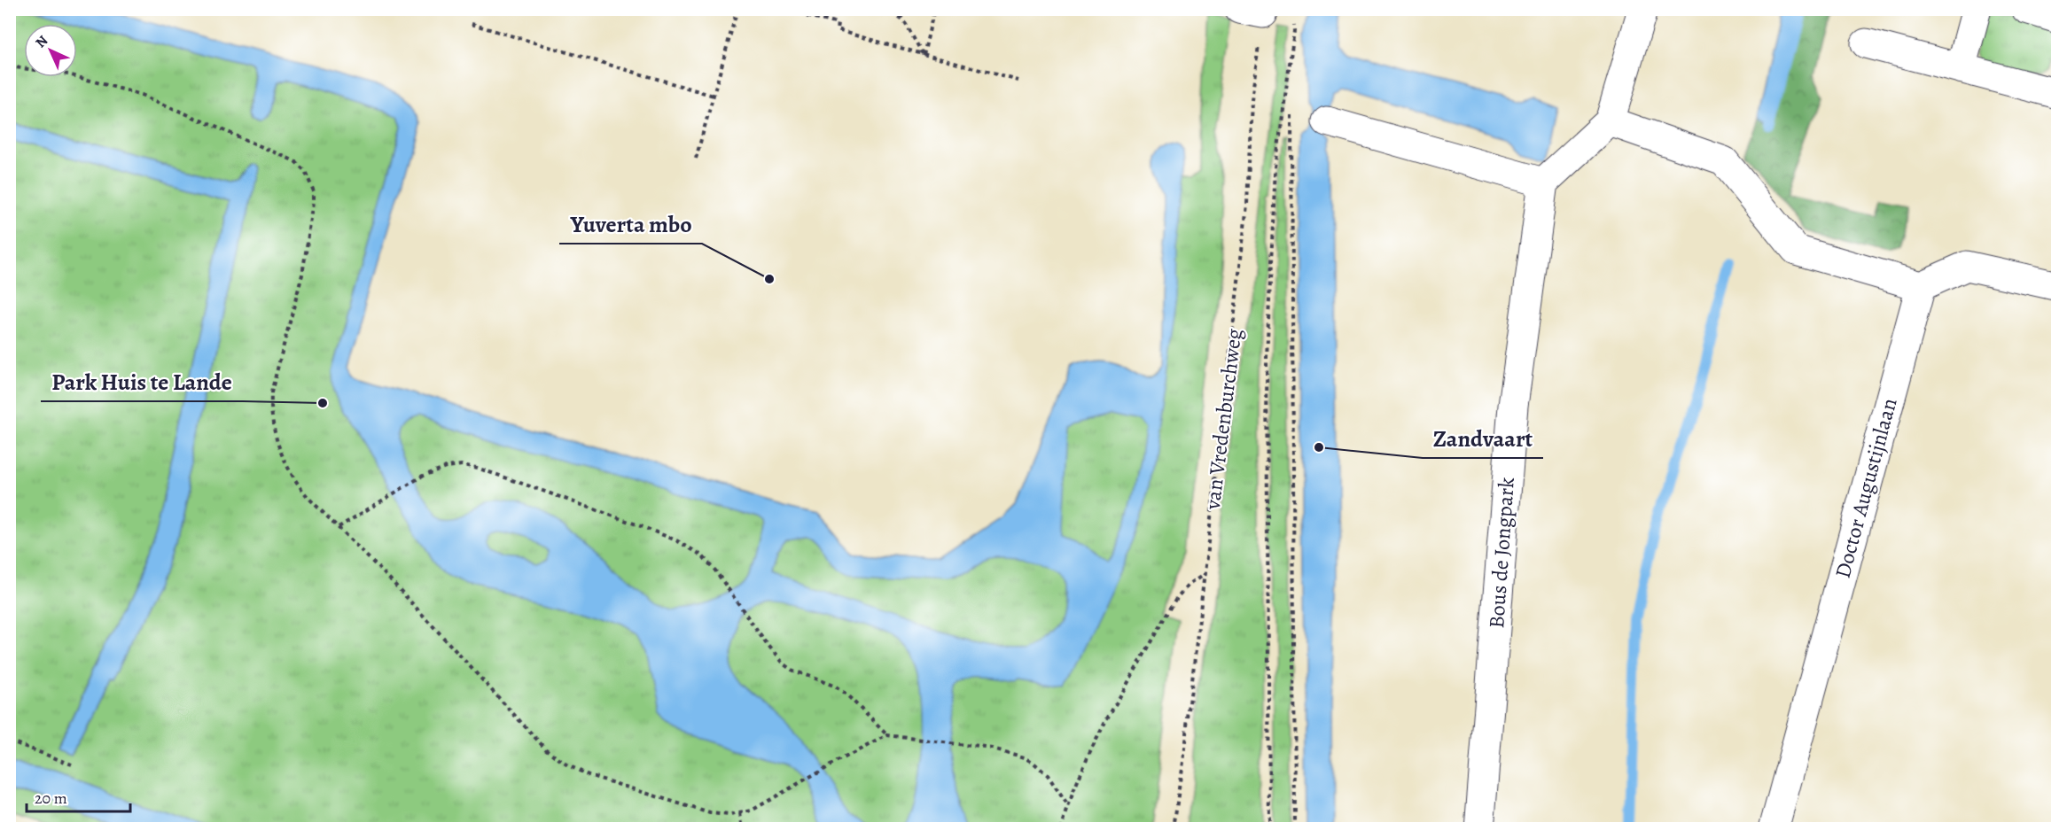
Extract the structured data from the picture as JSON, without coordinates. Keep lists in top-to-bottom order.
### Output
{
  "streets": {
    "street": ["Doctor Augustijnlaan", "Bous de Jongpark"],
    "path": ["van Vredenburchweg"]
  },
  "places": ["Yuverta mbo", "Park Huis te Lande", "Zandvaart"],
  "scale_bar": "20 m",
  "north": "top left"
}
